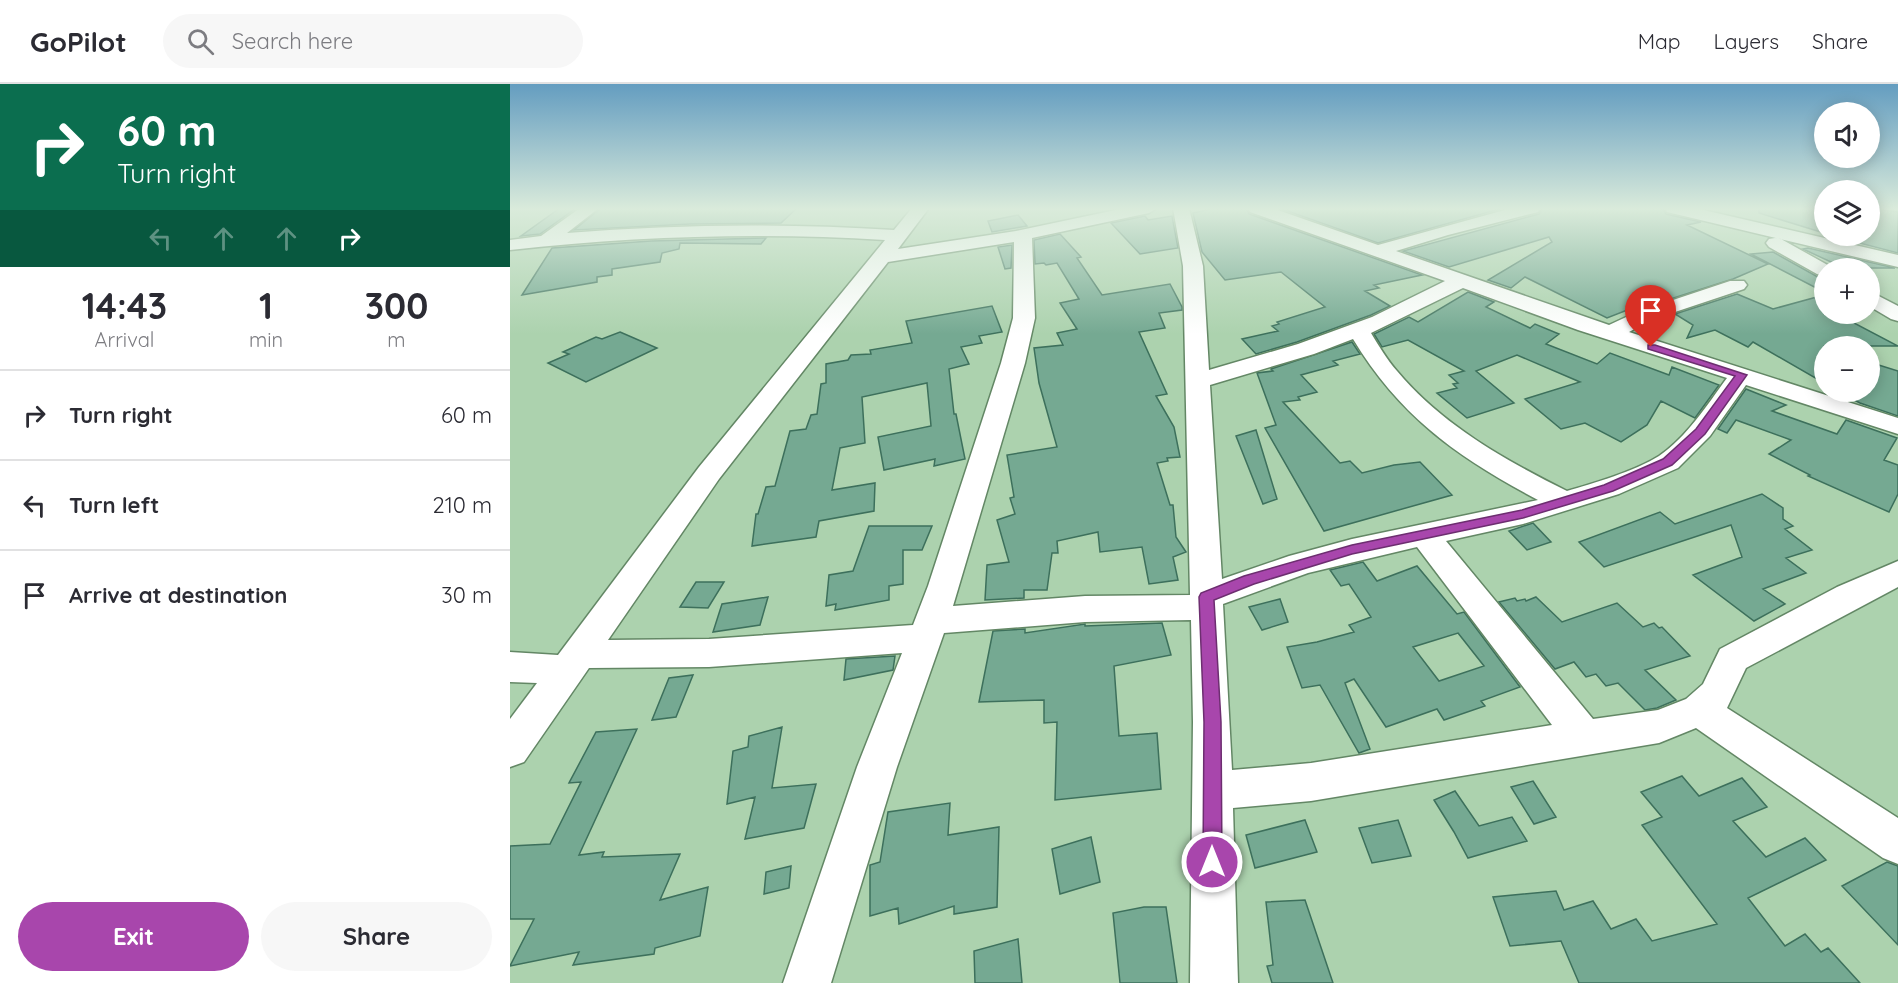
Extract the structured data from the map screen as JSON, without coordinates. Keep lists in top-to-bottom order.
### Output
{
  "page": {
    "header": "GoPilot",
    "search": "Search here",
    "nav": ["Map", "Layers", "Share"],
    "turn": ["60 m", "Turn right"],
    "map_buttons": ["+", "−"],
    "eta": [
      "14:43",
      "Arrival",
      "1",
      "min",
      "300",
      "m"
    ],
    "list": [
      {
        "name": "Turn right",
        "value": "60 m"
      },
      {
        "name": "Turn left",
        "value": "210 m"
      },
      {
        "name": "Arrive at destination",
        "value": "30 m"
      }
    ],
    "buttons": ["Exit", "Share"]
  }
}
